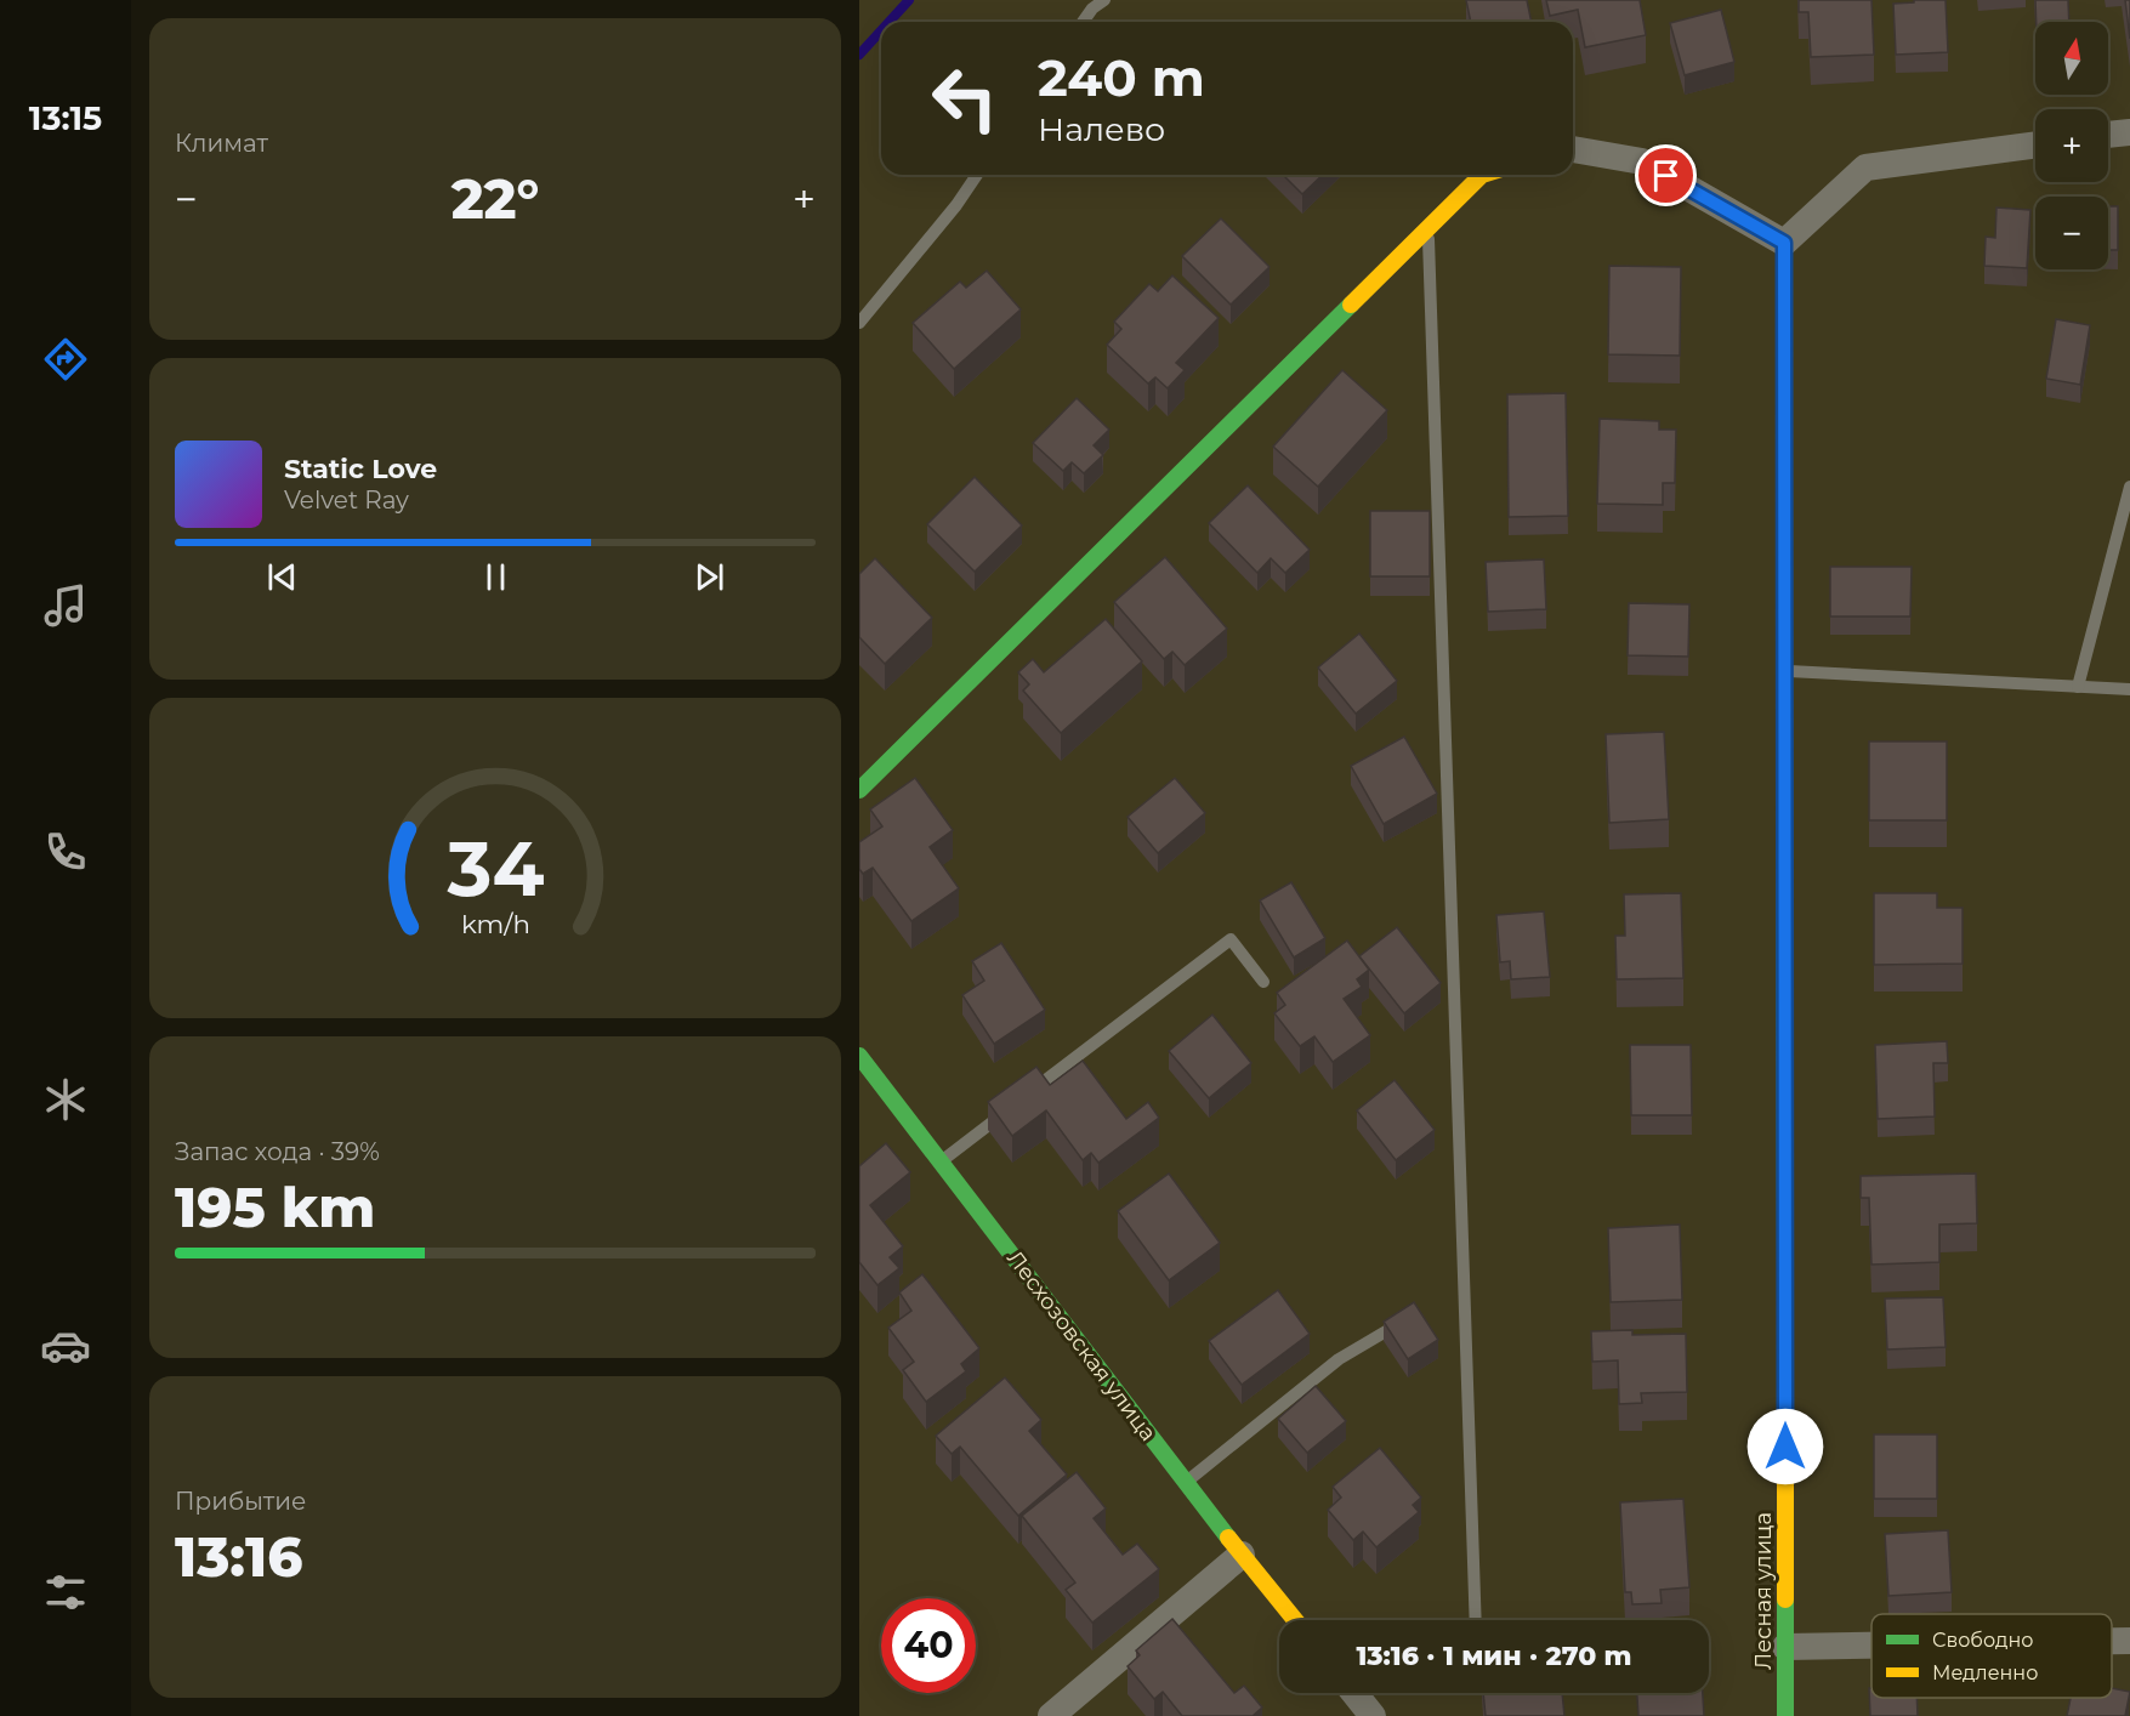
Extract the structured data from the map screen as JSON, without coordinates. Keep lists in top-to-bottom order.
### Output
{
  "streets": {
    "street": ["Лесхозовская улица", "Лесная улица"]
  },
  "legend": ["Свободно", "Медленно"],
  "north": "top",
  "page": {
    "tabs": "13:15",
    "tile": [
      "Климат",
      ["Запас хода · 39%", "195 km"],
      ["Прибытие", "13:16"]
    ],
    "map_buttons": ["+", "−"],
    "turn": ["240 m", "Налево"],
    "heat": ["−", "22°", "+"],
    "song": ["Static Love", "Velvet Ray"],
    "limit": "40",
    "trip": "13:16 · 1 мин · 270 m",
    "gauge": ["34", "km/h"]
  }
}
